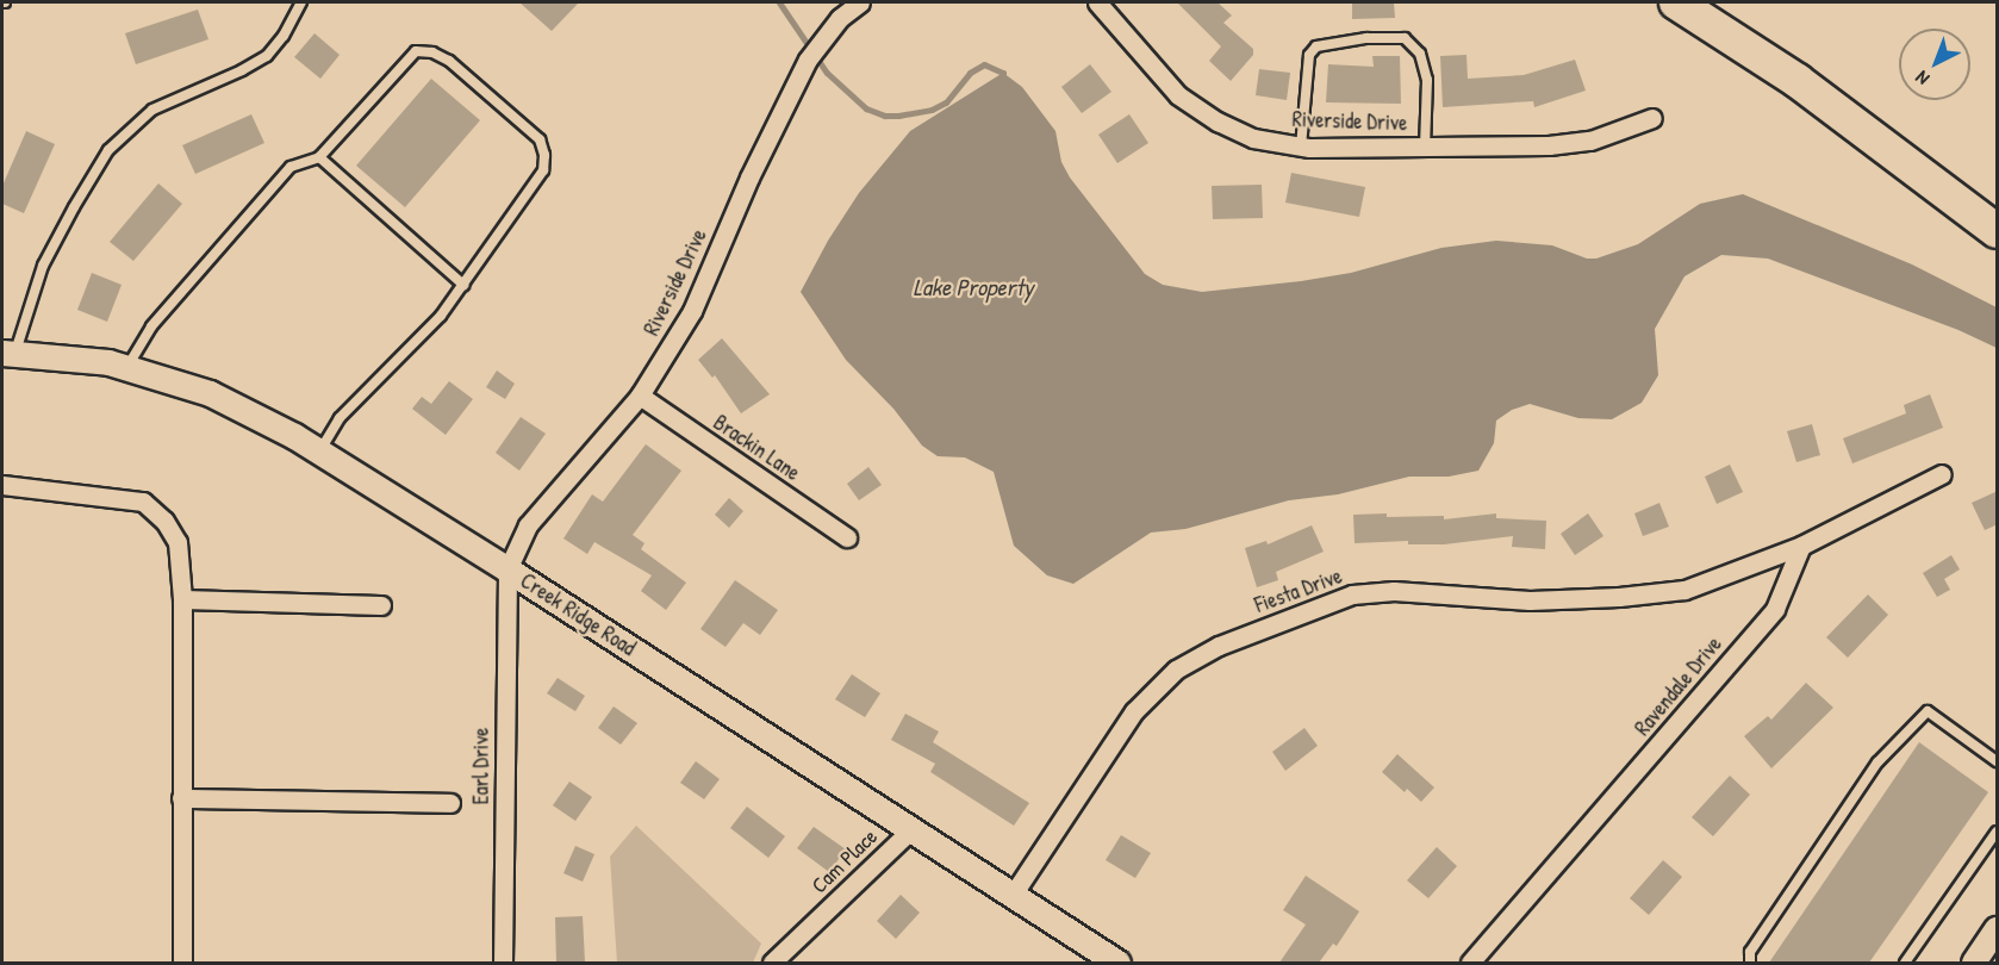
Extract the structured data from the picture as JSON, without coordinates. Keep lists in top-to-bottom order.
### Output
{
  "streets": {
    "main road": ["Creek Ridge Road"],
    "street": [
      "Riverside Drive",
      "Brackin Lane",
      "Fiesta Drive",
      "Ravendale Drive",
      "Earl Drive",
      "Cam Place"
    ]
  },
  "crossings": [
    ["Riverside Drive", "Brackin Lane"],
    ["Riverside Drive", "Creek Ridge Road"],
    ["Riverside Drive", "Earl Drive"],
    ["Fiesta Drive", "Creek Ridge Road"],
    ["Fiesta Drive", "Ravendale Drive"],
    ["Creek Ridge Road", "Earl Drive"],
    ["Creek Ridge Road", "Cam Place"]
  ],
  "water": ["Lake Property"],
  "north": "bottom left"
}
